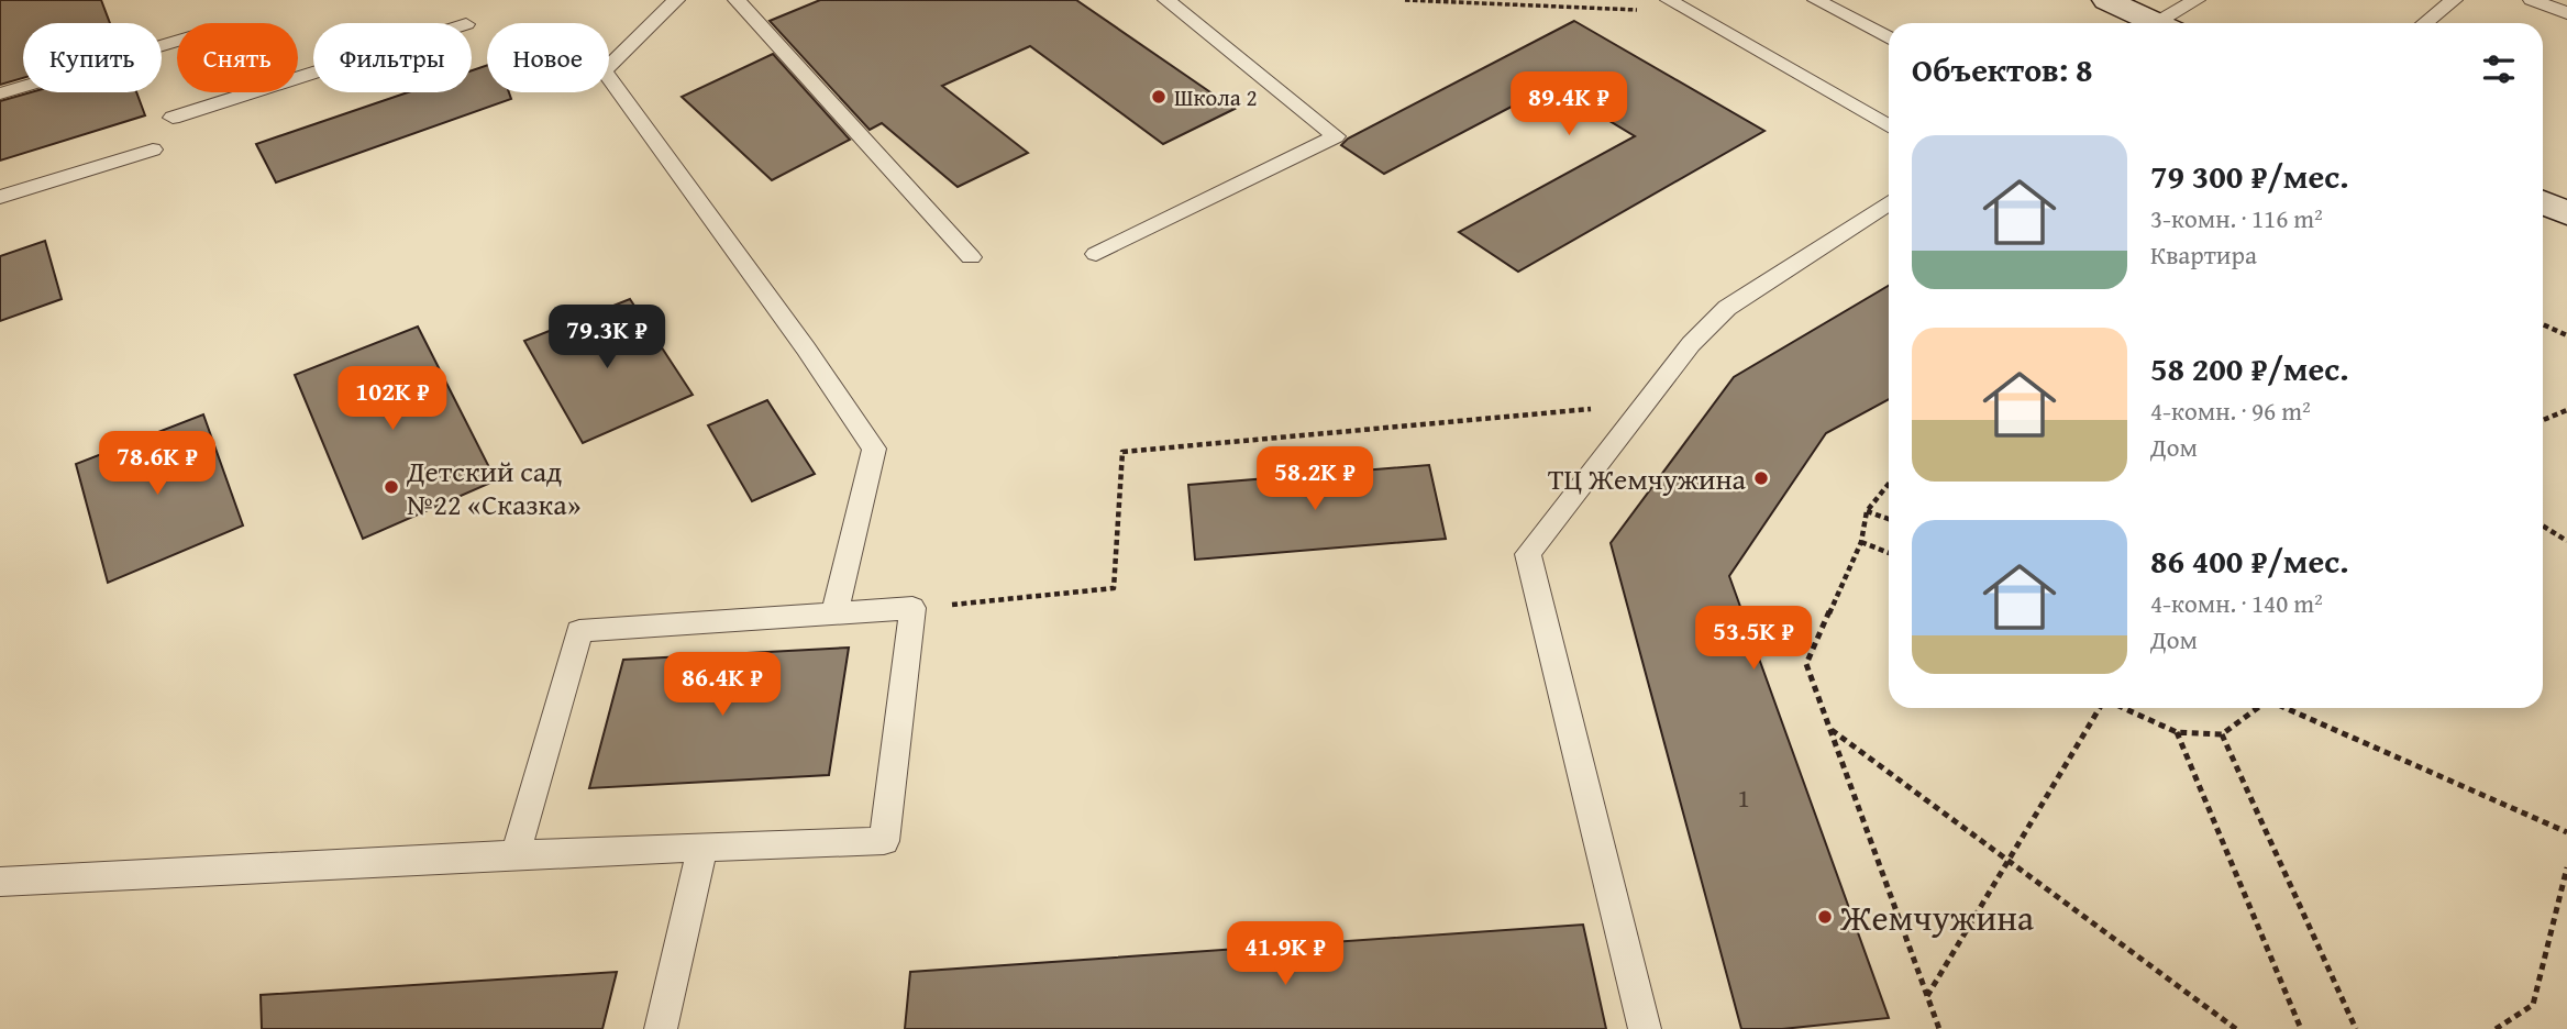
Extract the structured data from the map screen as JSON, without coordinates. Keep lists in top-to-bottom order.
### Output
{
  "places": [
    "Школа 2",
    "ТЦ Жемчужина",
    "Детский сад №22 «Сказка»",
    "Жемчужина"
  ],
  "house_numbers": ["1"],
  "page": {
    "chip": [
      "Купить",
      "Снять",
      "Фильтры",
      "Новое"
    ],
    "heading": "Объектов: 8",
    "price": [
      "89.4K ₽",
      "79.3K ₽",
      "102K ₽",
      "78.6K ₽",
      "58.2K ₽",
      "53.5K ₽",
      "86.4K ₽",
      "41.9K ₽"
    ],
    "list": [
      {
        "name": "79 300 ₽/мес.",
        "note": "3-комн. · 116 m² · Квартира"
      },
      {
        "name": "58 200 ₽/мес.",
        "note": "4-комн. · 96 m² · Дом"
      },
      {
        "name": "86 400 ₽/мес.",
        "note": "4-комн. · 140 m² · Дом"
      }
    ]
  }
}
